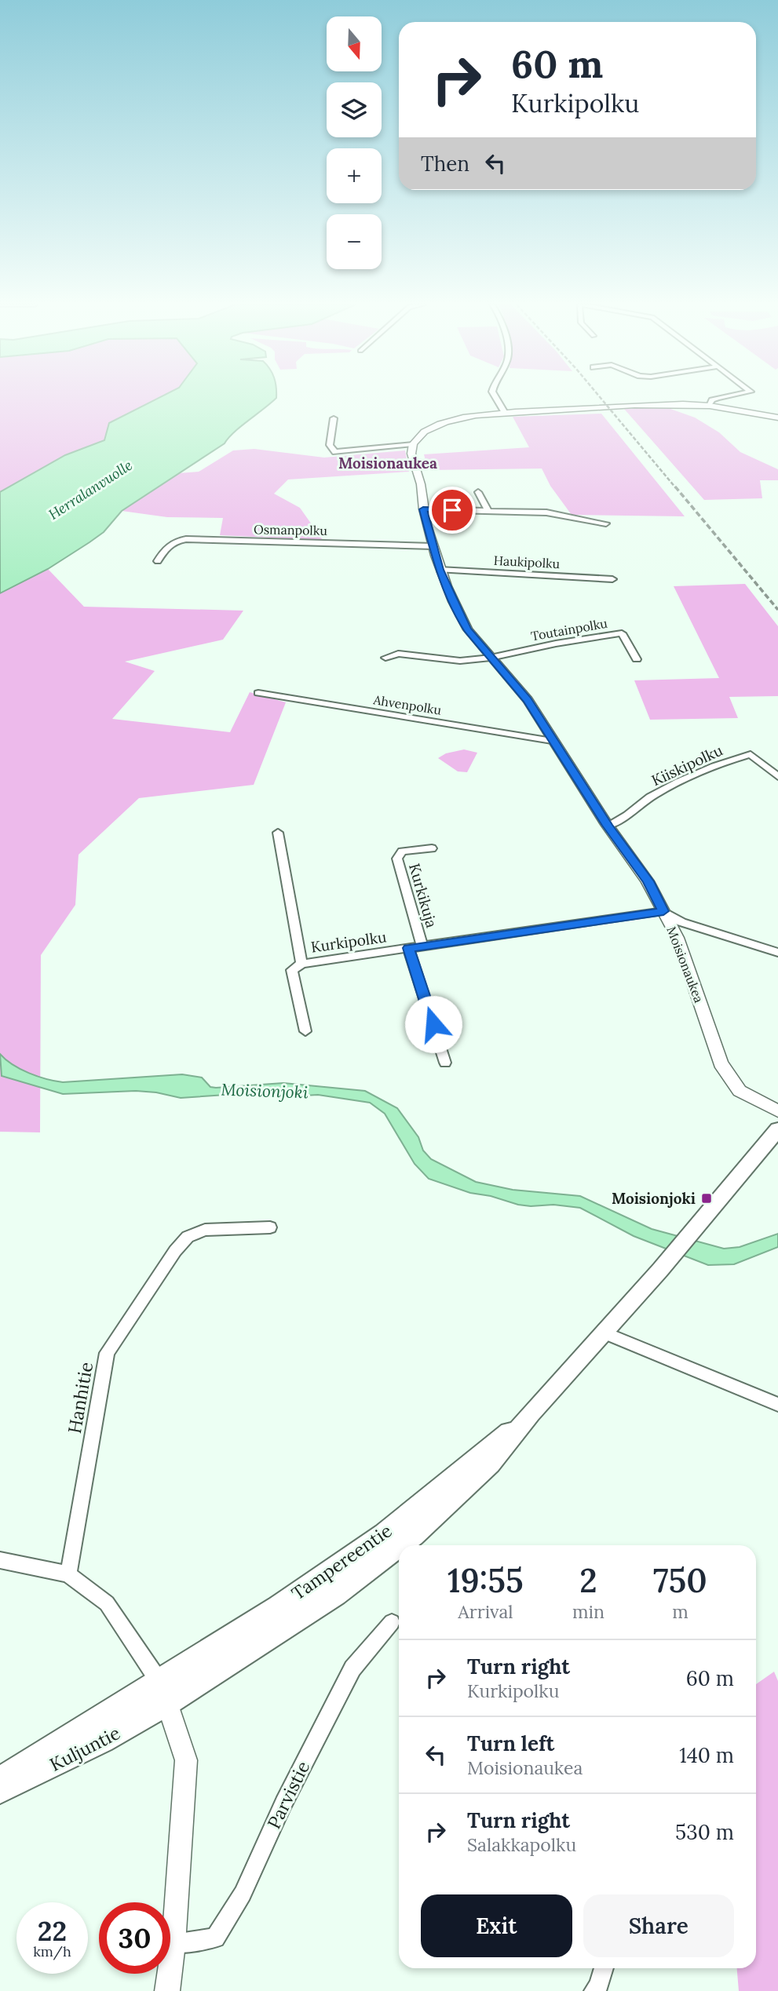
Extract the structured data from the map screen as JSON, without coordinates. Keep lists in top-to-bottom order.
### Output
{
  "streets": {
    "main road": ["Tampereentie", "Kuljuntie"],
    "street": [
      "Osmanpolku",
      "Haukipolku",
      "Toutainpolku",
      "Ahvenpolku",
      "Kiiskipolku",
      "Kurkikuja",
      "Kurkipolku",
      "Moisionaukea",
      "Hanhitie",
      "Parvistie"
    ]
  },
  "crossings": [
    ["Osmanpolku", "Moisionaukea"],
    ["Haukipolku", "Moisionaukea"],
    ["Toutainpolku", "Moisionaukea"],
    ["Ahvenpolku", "Moisionaukea"],
    ["Kiiskipolku", "Moisionaukea"],
    ["Kurkikuja", "Kurkipolku"],
    ["Kurkipolku", "Moisionaukea"],
    ["Tampereentie", "Kuljuntie"]
  ],
  "districts": ["Moisionaukea"],
  "water": ["Herralanvuolle", "Moisionjoki"],
  "places": {
    "transit": ["Moisionjoki"]
  },
  "north": "bottom",
  "page": {
    "map_buttons": ["+", "−"],
    "turn": ["60 m", "Kurkipolku"],
    "then": "Then",
    "eta": [
      "19:55",
      "Arrival",
      "2",
      "min",
      "750",
      "m"
    ],
    "list": [
      {
        "name": "Turn right",
        "note": "Kurkipolku",
        "value": "60 m"
      },
      {
        "name": "Turn left",
        "note": "Moisionaukea",
        "value": "140 m"
      },
      {
        "name": "Turn right",
        "note": "Salakkapolku",
        "value": "530 m"
      }
    ],
    "buttons": ["Exit", "Share"],
    "speed": "22 km/h",
    "limit": "30"
  }
}
